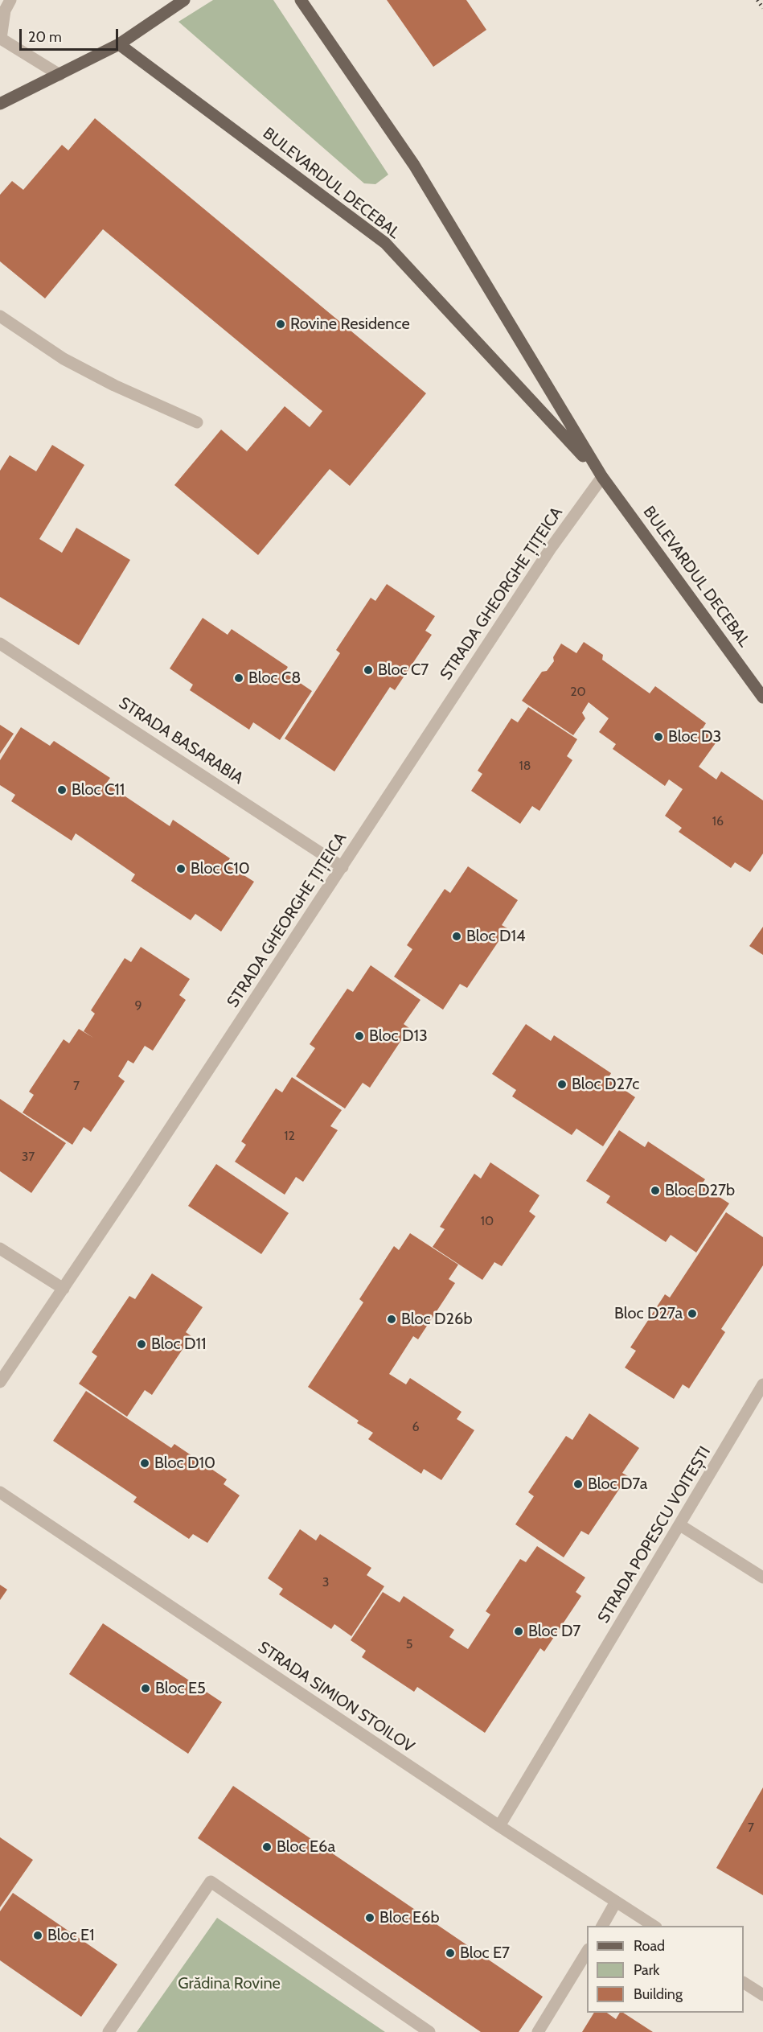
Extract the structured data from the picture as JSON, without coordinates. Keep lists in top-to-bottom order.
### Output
{
  "streets": {
    "main road": ["BULEVARDUL DECEBAL"],
    "street": [
      "STRADA GHEORGHE ȚIȚEICA",
      "STRADA BASARABIA",
      "STRADA POPESCU VOITEȘTI",
      "STRADA SIMION STOILOV"
    ]
  },
  "crossings": [
    ["BULEVARDUL DECEBAL", "STRADA GHEORGHE ȚIȚEICA"],
    ["STRADA GHEORGHE ȚIȚEICA", "STRADA BASARABIA"],
    ["STRADA POPESCU VOITEȘTI", "STRADA SIMION STOILOV"]
  ],
  "parks": ["Grădina Rovine"],
  "places": [
    "Rovine Residence",
    "Bloc C7",
    "Bloc C8",
    "Bloc D3",
    "Bloc C11",
    "Bloc C10",
    "Bloc D14",
    "Bloc D13",
    "Bloc D27c",
    "Bloc D27b",
    "Bloc D27a",
    "Bloc D26b",
    "Bloc D11",
    "Bloc D10",
    "Bloc D7a",
    "Bloc D7",
    "Bloc E5",
    "Bloc E6a",
    "Bloc E6b",
    "Bloc E1",
    "Bloc E7"
  ],
  "house_numbers": [
    "20",
    "18",
    "16",
    "9",
    "7",
    "12",
    "37",
    "10",
    "6",
    "3",
    "5",
    "7"
  ],
  "legend": ["Road", "Park", "Building"],
  "scale_bar": "20 m"
}
